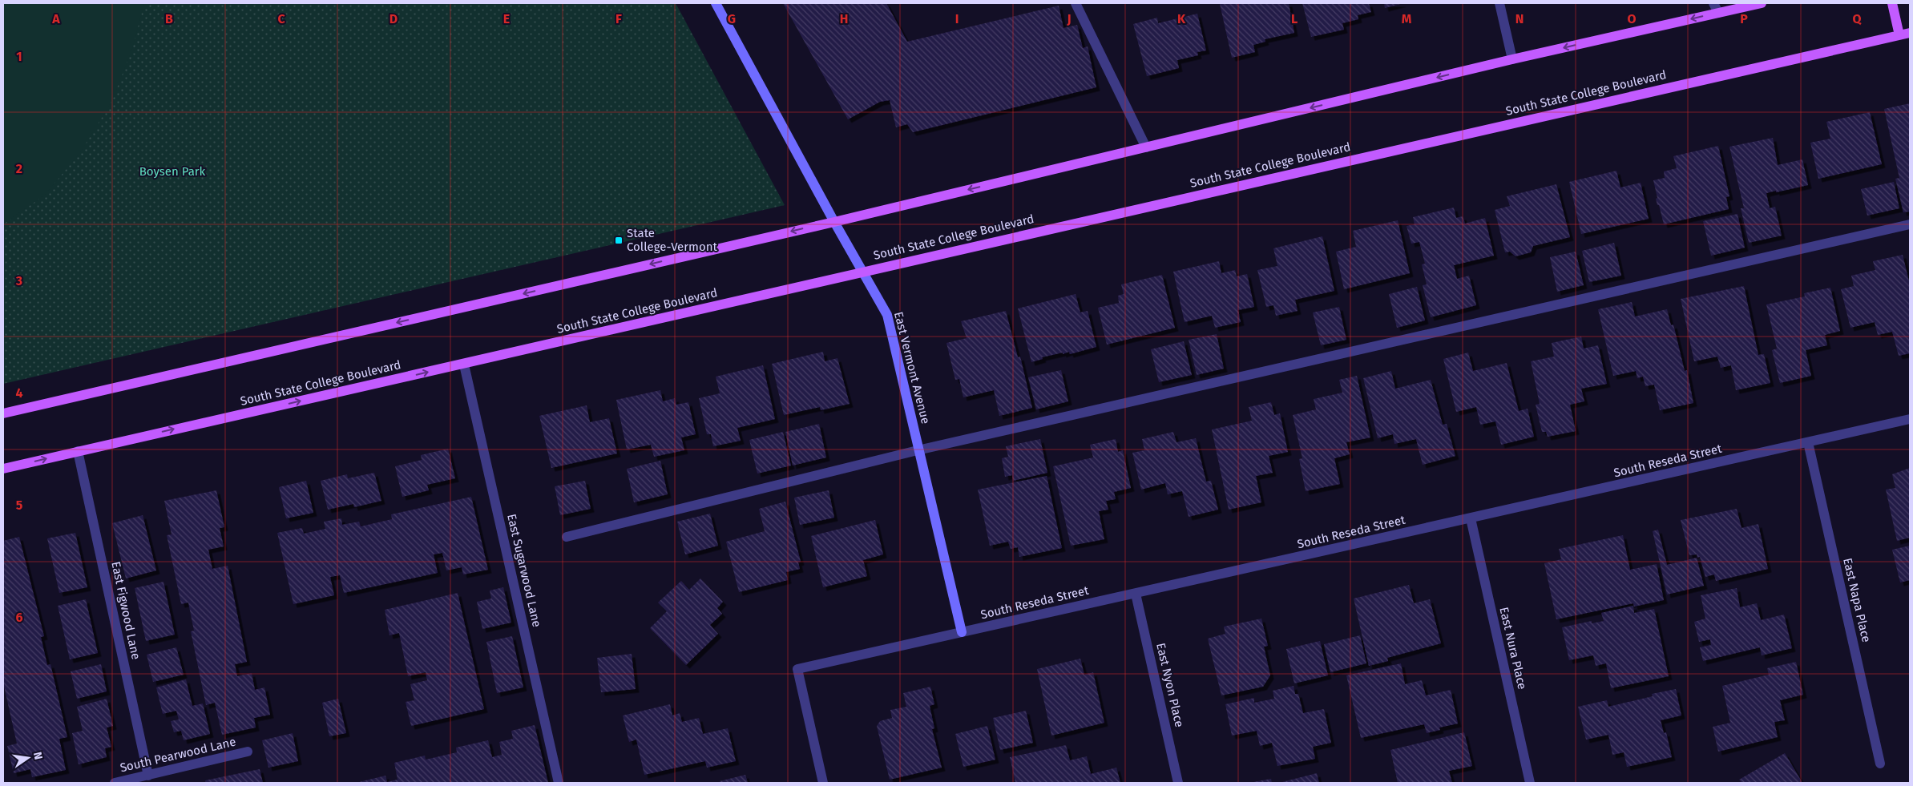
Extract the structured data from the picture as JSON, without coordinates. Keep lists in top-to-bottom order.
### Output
{
  "streets": {
    "main road": ["South State College Boulevard"],
    "street": [
      "East Vermont Avenue",
      "South Reseda Street",
      "East Sugarwood Lane",
      "East Napa Place",
      "East Figwood Lane",
      "East Nura Place",
      "East Nyon Place",
      "South Pearwood Lane"
    ]
  },
  "crossings": [
    ["South State College Boulevard", "East Vermont Avenue"],
    ["South State College Boulevard", "East Sugarwood Lane"],
    ["South State College Boulevard", "East Figwood Lane"],
    ["East Vermont Avenue", "South Reseda Street"],
    ["South Reseda Street", "East Napa Place"],
    ["South Reseda Street", "East Nura Place"],
    ["South Reseda Street", "East Nyon Place"],
    ["East Figwood Lane", "South Pearwood Lane"]
  ],
  "parks": ["Boysen Park"],
  "places": {
    "transit": ["State College-Vermont"]
  },
  "north": "right",
  "grid": {
    "columns": [
      "A",
      "B",
      "C",
      "D",
      "E",
      "F",
      "G",
      "H",
      "I",
      "J",
      "K",
      "L",
      "M",
      "N",
      "O",
      "P",
      "Q"
    ],
    "rows": [
      "1",
      "2",
      "3",
      "4",
      "5",
      "6"
    ]
  }
}
